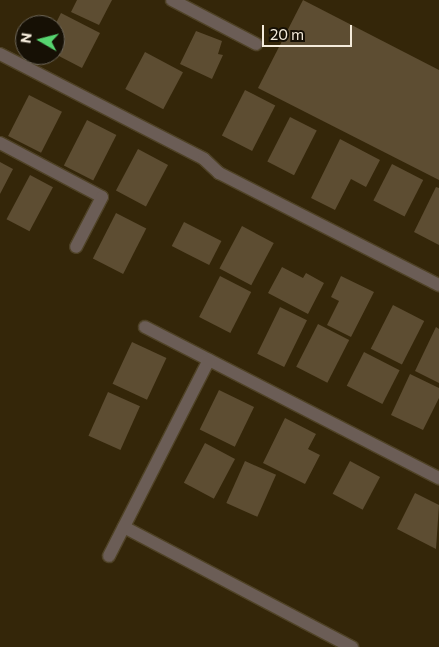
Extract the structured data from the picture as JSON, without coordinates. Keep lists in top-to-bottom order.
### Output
{
  "scale_bar": "20 m",
  "north": "left"
}
